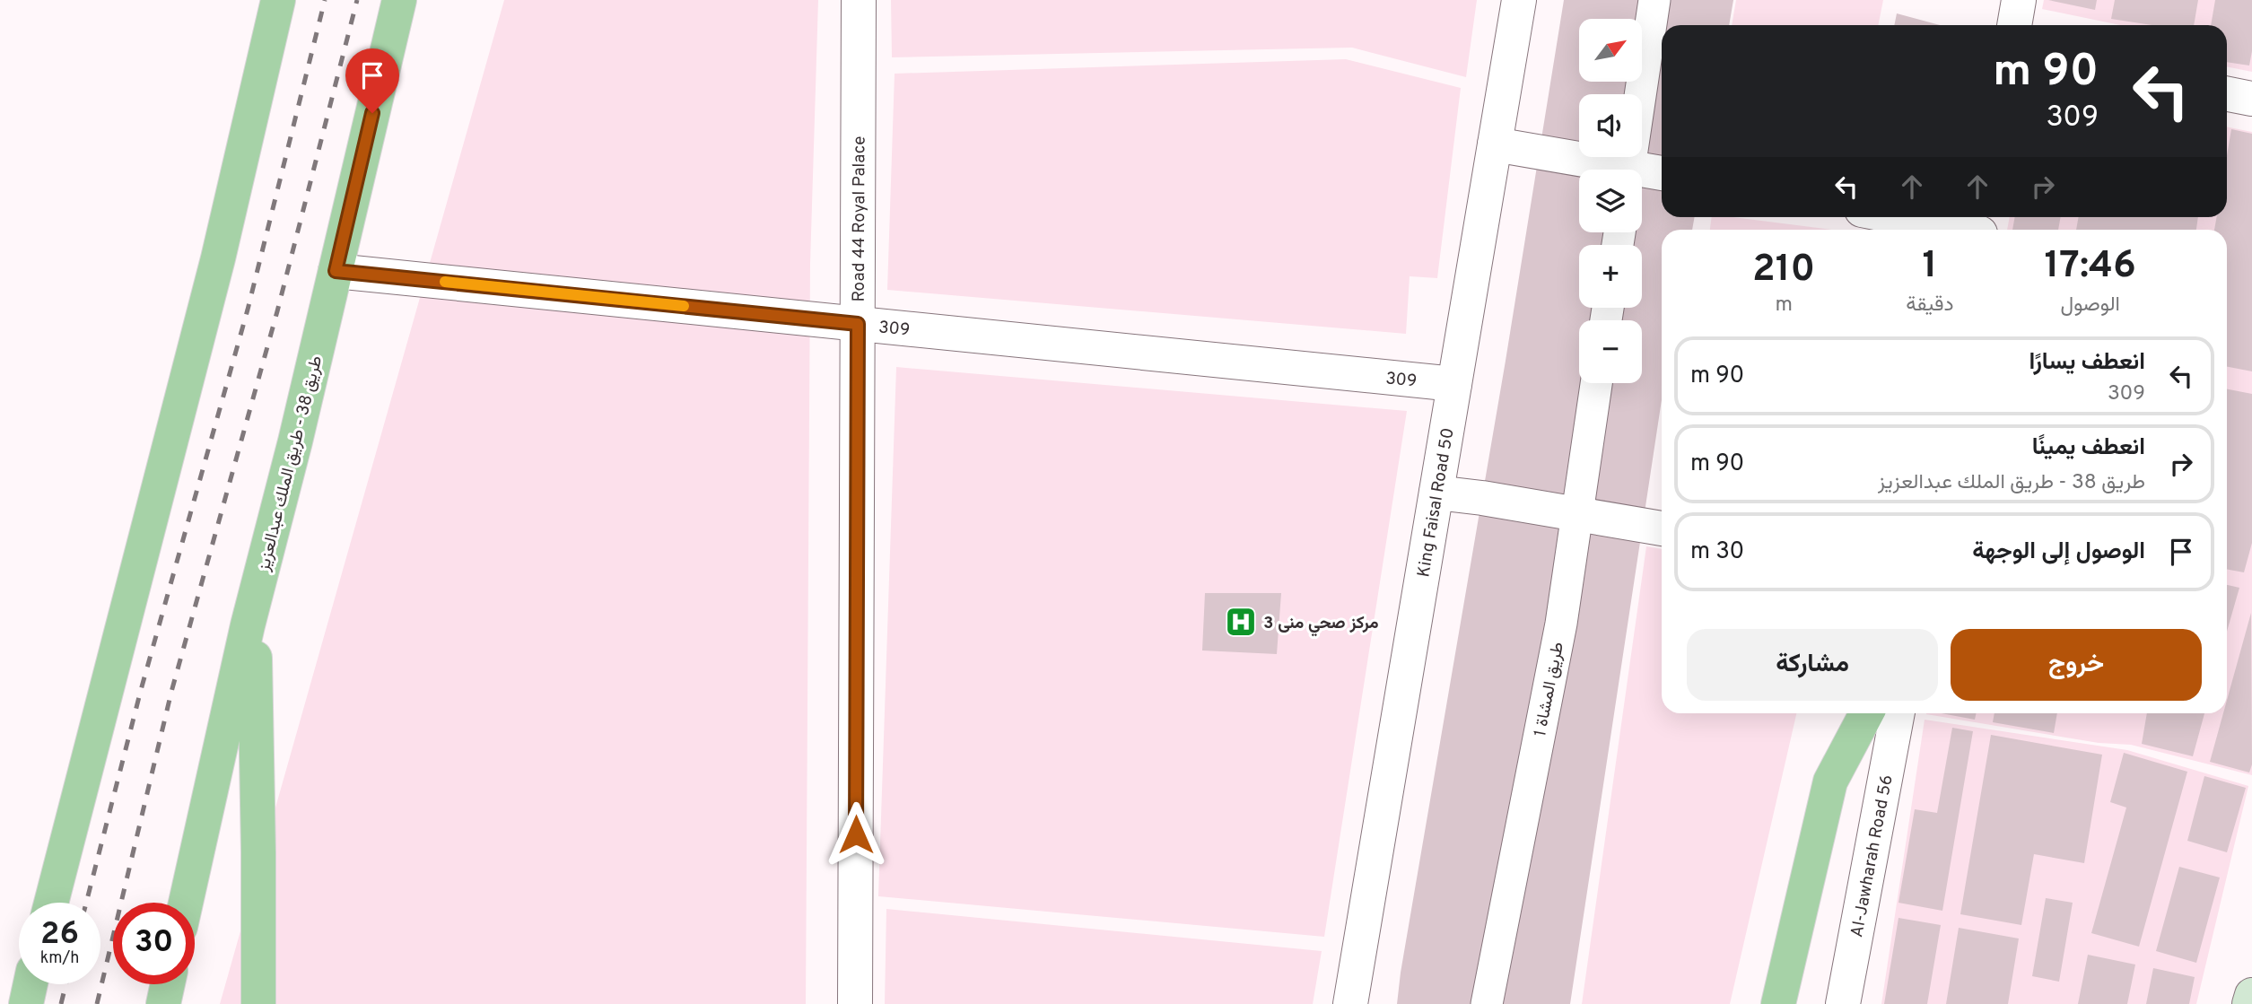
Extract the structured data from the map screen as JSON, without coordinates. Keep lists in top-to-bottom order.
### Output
{
  "streets": {
    "main road": ["طريق 38 - طريق الملك عبدالعزيز"],
    "street": [
      "Road 44 Royal Palace",
      "309",
      "King Faisal Road 50",
      "طريق المشاة 1",
      "Al-Jawharah Road 56"
    ]
  },
  "crossings": [
    ["Road 44 Royal Palace", "309"],
    ["309", "طريق 38 - طريق الملك عبدالعزيز"],
    ["309", "King Faisal Road 50"]
  ],
  "places": {
    "hospital": ["مركز صحي منى 3"]
  },
  "north": "top right",
  "page": {
    "map_buttons": ["+", "−"],
    "turn": ["90 m", "309"],
    "eta": [
      "17:46",
      "الوصول",
      "1",
      "دقيقة",
      "210",
      "m"
    ],
    "list": [
      {
        "name": "انعطف يسارًا",
        "note": "309",
        "value": "90 m"
      },
      {
        "name": "انعطف يمينًا",
        "note": "طريق 38 - طريق الملك عبدالعزيز",
        "value": "90 m"
      },
      {
        "name": "الوصول إلى الوجهة",
        "value": "30 m"
      }
    ],
    "buttons": ["خروج", "مشاركة"],
    "speed": "26 km/h",
    "limit": "30"
  }
}
